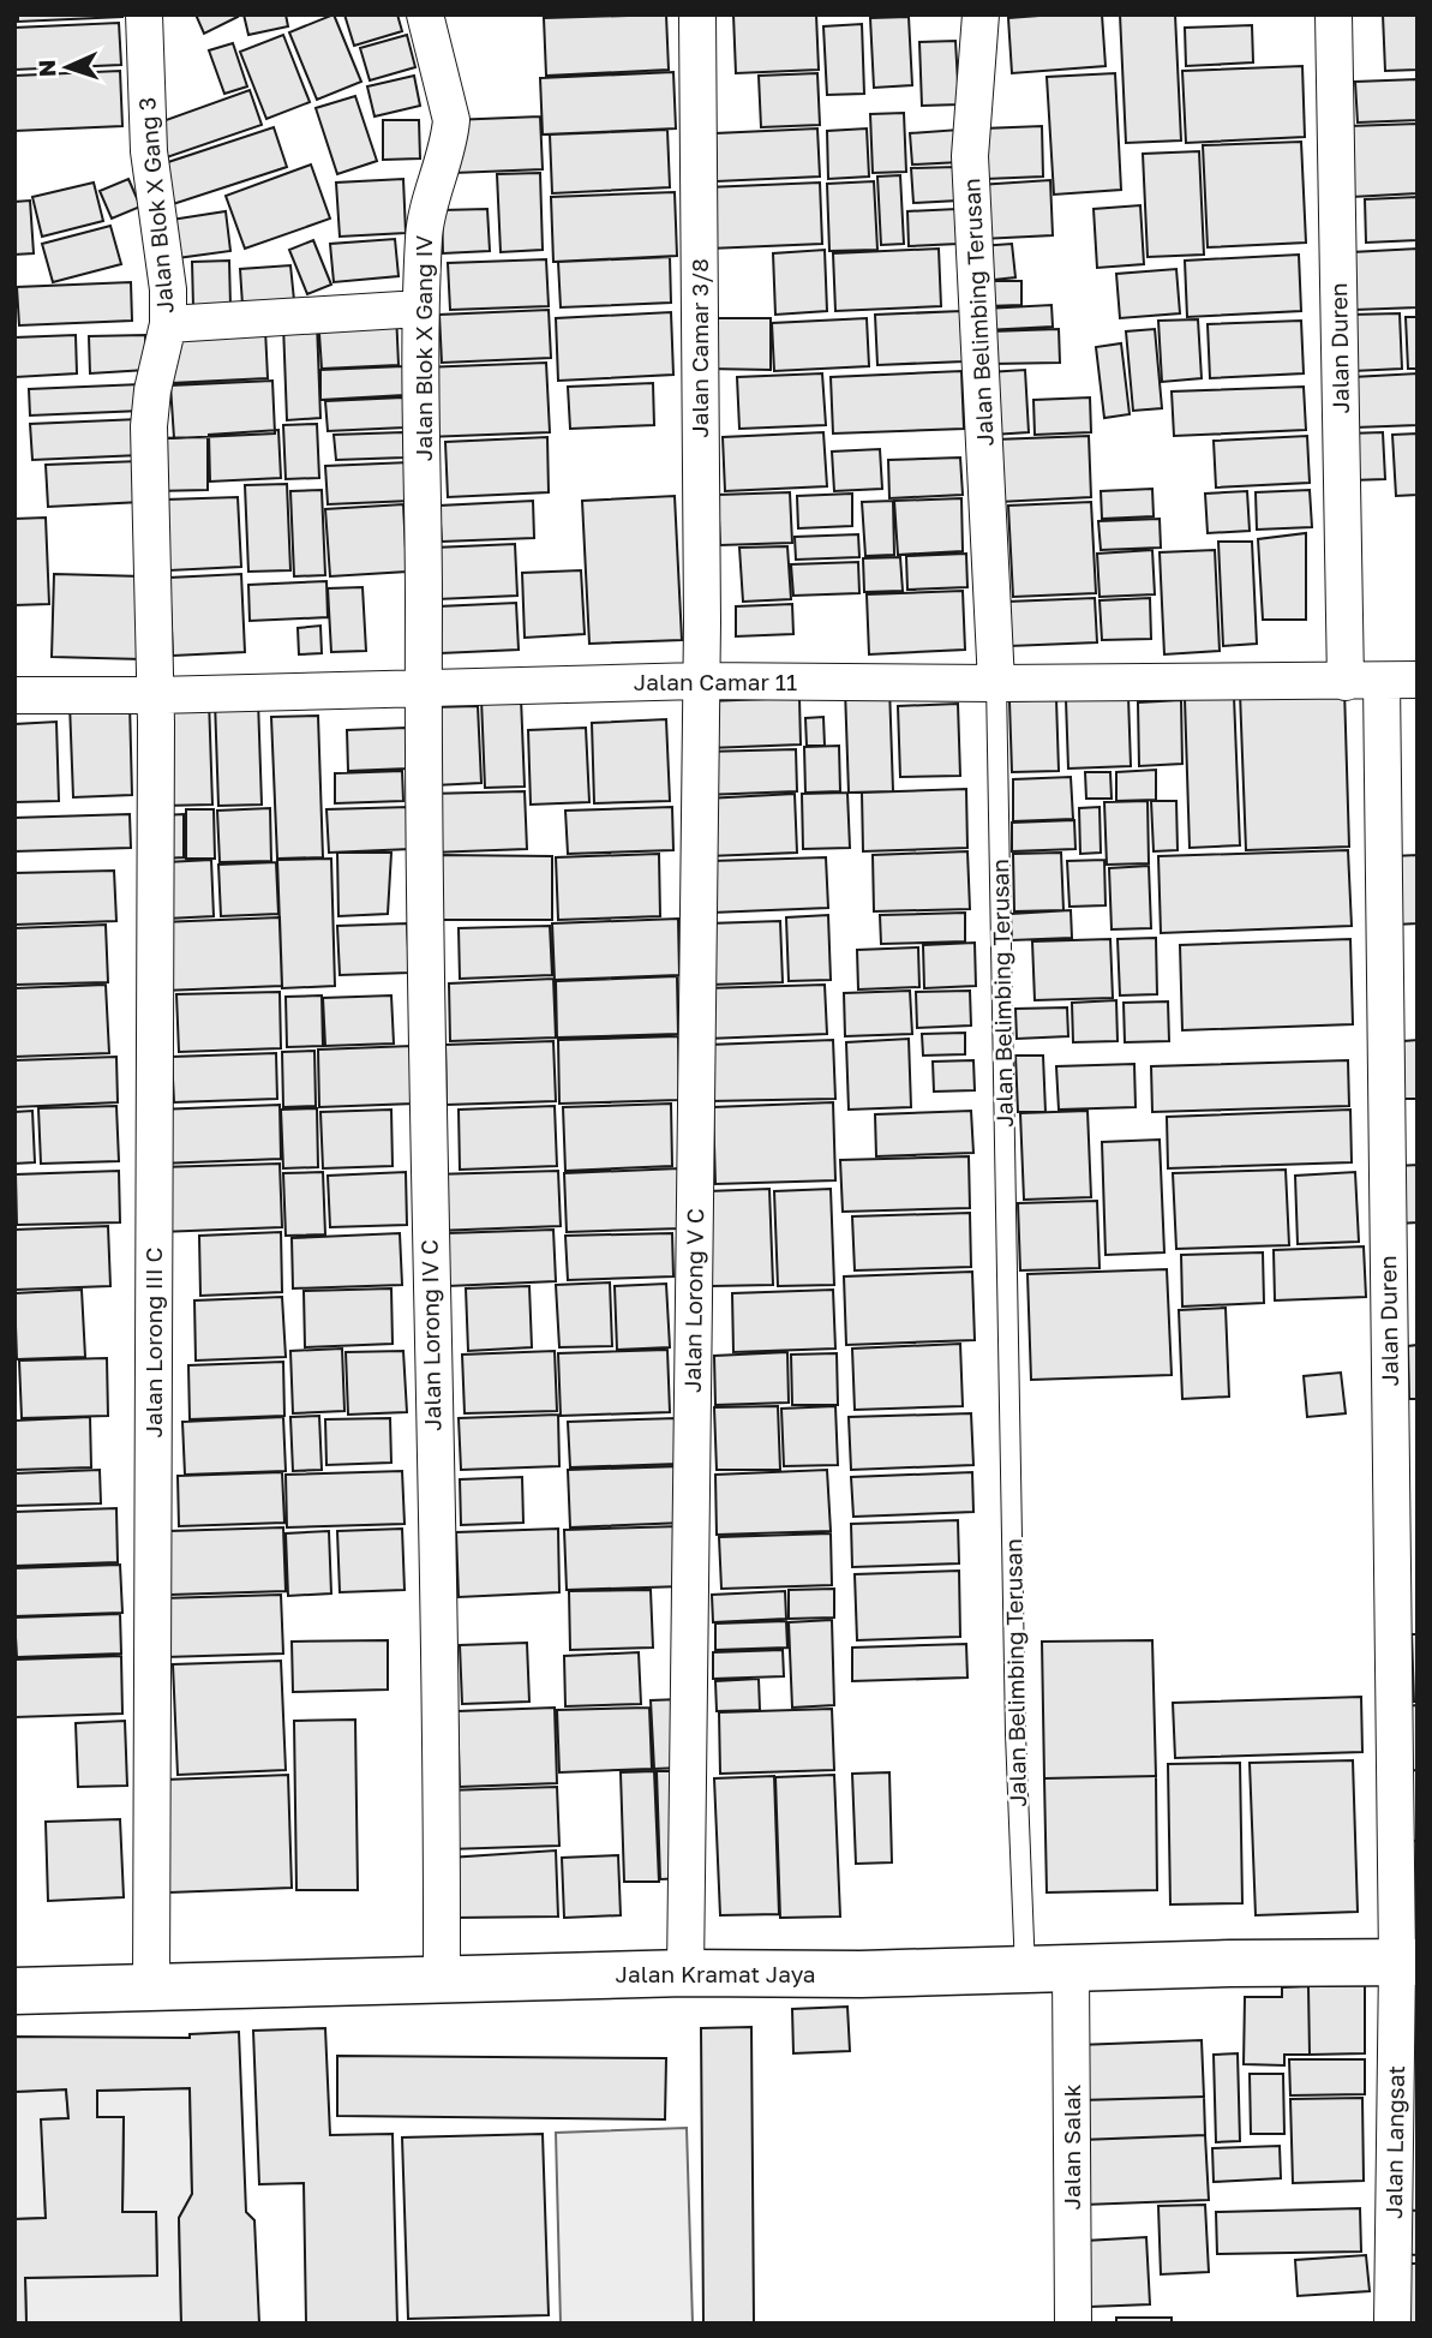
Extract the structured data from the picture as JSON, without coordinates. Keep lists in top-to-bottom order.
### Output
{
  "streets": {
    "street": [
      "Jalan Blok X Gang 3",
      "Jalan Belimbing Terusan",
      "Jalan Blok X Gang IV",
      "Jalan Camar 3/8",
      "Jalan Duren",
      "Jalan Camar 11",
      "Jalan Lorong V C",
      "Jalan Lorong IV C",
      "Jalan Lorong III C",
      "Jalan Kramat Jaya",
      "Jalan Langsat",
      "Jalan Salak"
    ]
  },
  "crossings": [
    ["Jalan Blok X Gang 3", "Jalan Camar 11"],
    ["Jalan Blok X Gang 3", "Jalan Lorong III C"],
    ["Jalan Belimbing Terusan", "Jalan Camar 11"],
    ["Jalan Belimbing Terusan", "Jalan Kramat Jaya"],
    ["Jalan Blok X Gang IV", "Jalan Camar 11"],
    ["Jalan Blok X Gang IV", "Jalan Lorong IV C"],
    ["Jalan Camar 3/8", "Jalan Camar 11"],
    ["Jalan Camar 3/8", "Jalan Lorong V C"],
    ["Jalan Duren", "Jalan Camar 11"],
    ["Jalan Duren", "Jalan Kramat Jaya"],
    ["Jalan Duren", "Jalan Langsat"],
    ["Jalan Camar 11", "Jalan Lorong V C"],
    ["Jalan Camar 11", "Jalan Lorong IV C"],
    ["Jalan Camar 11", "Jalan Lorong III C"],
    ["Jalan Lorong V C", "Jalan Kramat Jaya"],
    ["Jalan Lorong IV C", "Jalan Kramat Jaya"],
    ["Jalan Lorong III C", "Jalan Kramat Jaya"],
    ["Jalan Kramat Jaya", "Jalan Langsat"],
    ["Jalan Kramat Jaya", "Jalan Salak"]
  ],
  "north": "left"
}
